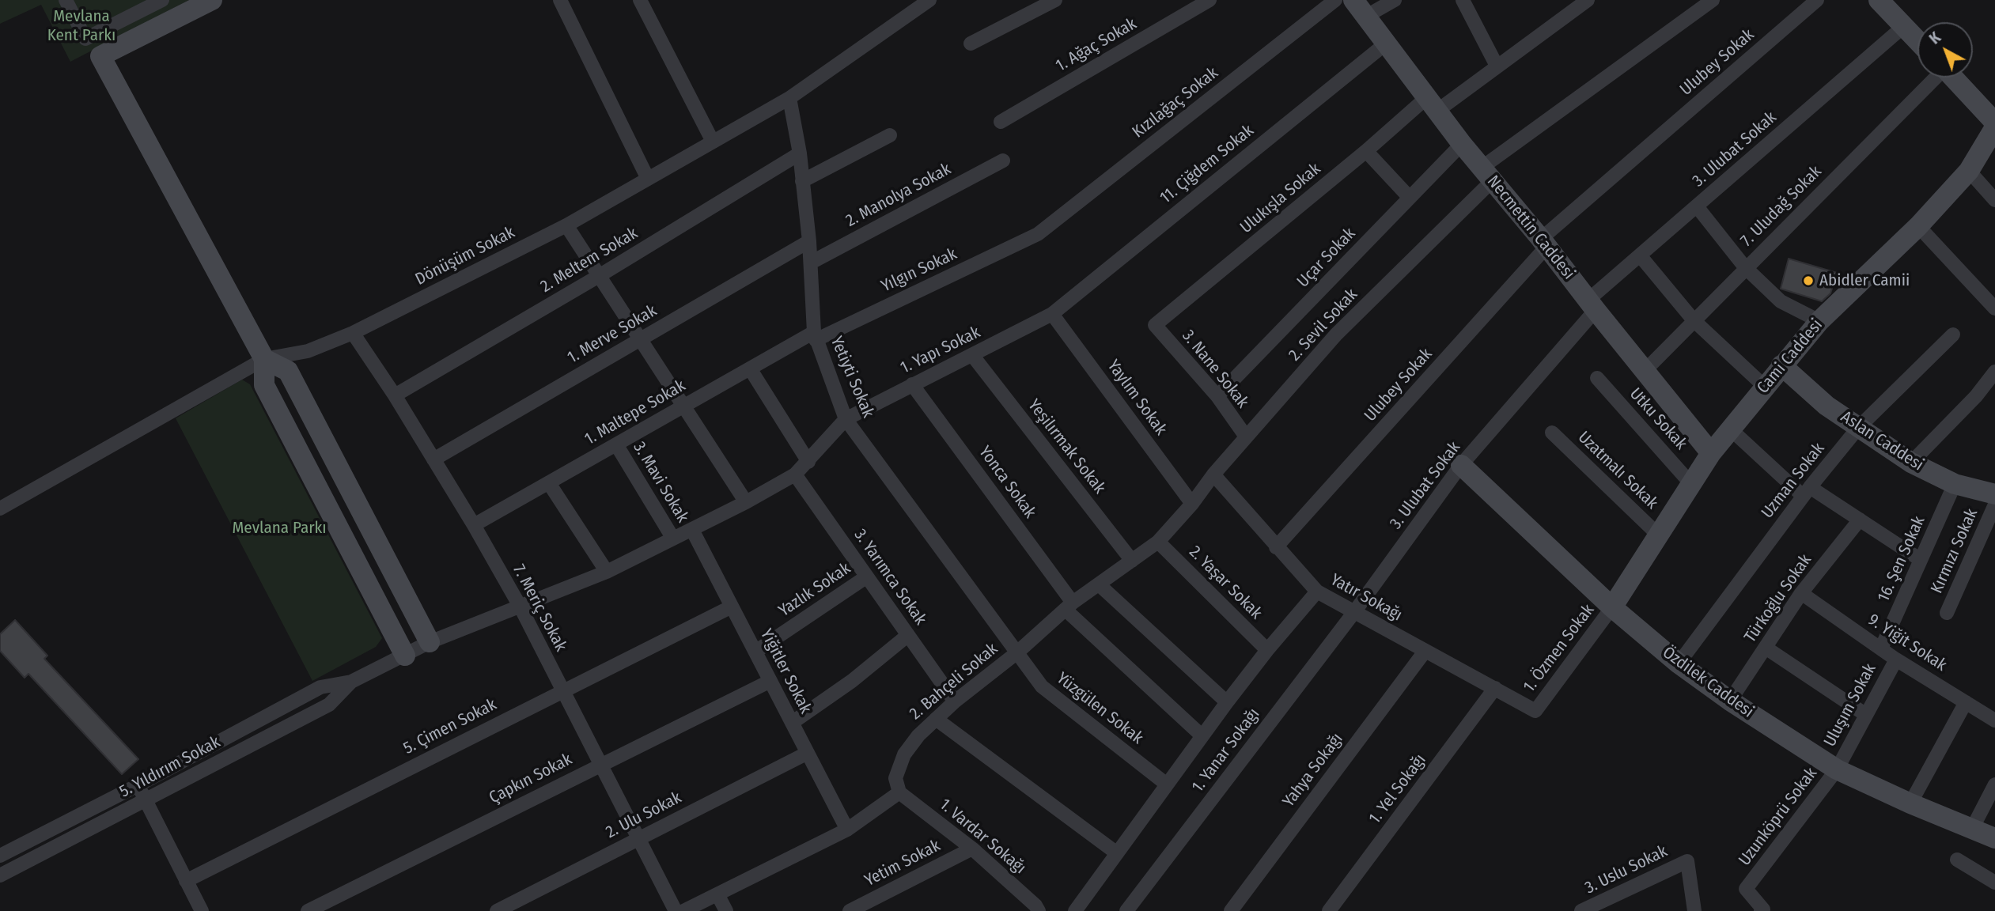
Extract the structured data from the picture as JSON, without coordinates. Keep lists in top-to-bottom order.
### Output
{
  "streets": {
    "main road": [
      "Necmettin Caddesi",
      "Cami Caddesi",
      "Aslan Caddesi",
      "Özdilek Caddesi"
    ],
    "street": [
      "1. Ağaç Sokak",
      "Ulubey Sokak",
      "Kızılağaç Sokak",
      "3. Ulubat Sokak",
      "11. Çiğdem Sokak",
      "2. Manolya Sokak",
      "Ulukışla Sokak",
      "7. Uludağ Sokak",
      "Dönüşüm Sokak",
      "Uçar Sokak",
      "2. Meltem Sokak",
      "Yılgın Sokak",
      "2. Sevil Sokak",
      "1. Merve Sokak",
      "1. Yapı Sokak",
      "3. Nane Sokak",
      "Yetiyti Sokak",
      "Yaylım Sokak",
      "1. Maltepe Sokak",
      "Utku Sokak",
      "Yeşilırmak Sokak",
      "Uzatmalı Sokak",
      "Uzman Sokak",
      "3. Mavi Sokak",
      "Yonca Sokak",
      "Kırmızı Sokak",
      "16. Şen Sokak",
      "3. Yarımca Sokak",
      "2. Yaşar Sokak",
      "Yazlık Sokak",
      "Yatır Sokağı",
      "Türkoğlu Sokak",
      "7. Meriç Sokak",
      "9. Yiğit Sokak",
      "1. Özmen Sokak",
      "Yiğitler Sokak",
      "2. Bahçeli Sokak",
      "Uluşım Sokak",
      "Yüzgülen Sokak",
      "5. Çimen Sokak",
      "1. Yanar Sokağı",
      "5. Yıldırım Sokak",
      "Yahya Sokağı",
      "Çapkın Sokak",
      "1. Yel Sokağı",
      "2. Ulu Sokak",
      "Uzunköprü Sokak",
      "1. Vardar Sokağı",
      "Yetim Sokak",
      "3. Uslu Sokak"
    ]
  },
  "crossings": [
    ["Ulubey Sokak", "Necmettin Caddesi"],
    ["Ulubey Sokak", "Yatır Sokağı"],
    ["Kızılağaç Sokak", "Yılgın Sokak"],
    ["3. Ulubat Sokak", "Necmettin Caddesi"],
    ["3. Ulubat Sokak", "Yatır Sokağı"],
    ["3. Ulubat Sokak", "Özdilek Caddesi"],
    ["3. Ulubat Sokak", "1. Yanar Sokağı"],
    ["11. Çiğdem Sokak", "Necmettin Caddesi"],
    ["11. Çiğdem Sokak", "1. Yapı Sokak"],
    ["11. Çiğdem Sokak", "Yaylım Sokak"],
    ["2. Manolya Sokak", "Yetiyti Sokak"],
    ["Ulukışla Sokak", "Necmettin Caddesi"],
    ["Ulukışla Sokak", "3. Nane Sokak"],
    ["7. Uludağ Sokak", "Necmettin Caddesi"],
    ["Necmettin Caddesi", "Uçar Sokak"],
    ["Necmettin Caddesi", "2. Sevil Sokak"],
    ["Necmettin Caddesi", "Cami Caddesi"],
    ["Dönüşüm Sokak", "Yetiyti Sokak"],
    ["Dönüşüm Sokak", "7. Meriç Sokak"],
    ["Uçar Sokak", "3. Nane Sokak"],
    ["2. Meltem Sokak", "Yetiyti Sokak"],
    ["2. Meltem Sokak", "7. Meriç Sokak"],
    ["Yılgın Sokak", "Yetiyti Sokak"],
    ["Yılgın Sokak", "1. Maltepe Sokak"],
    ["2. Sevil Sokak", "3. Nane Sokak"],
    ["2. Sevil Sokak", "Yaylım Sokak"],
    ["2. Sevil Sokak", "Yatır Sokağı"],
    ["2. Sevil Sokak", "2. Bahçeli Sokak"],
    ["1. Merve Sokak", "Yetiyti Sokak"],
    ["1. Merve Sokak", "7. Meriç Sokak"],
    ["1. Yapı Sokak", "Yetiyti Sokak"],
    ["1. Yapı Sokak", "Yaylım Sokak"],
    ["1. Yapı Sokak", "Yeşilırmak Sokak"],
    ["1. Yapı Sokak", "Yonca Sokak"],
    ["1. Yapı Sokak", "5. Yıldırım Sokak"],
    ["Cami Caddesi", "Utku Sokak"],
    ["Cami Caddesi", "Aslan Caddesi"],
    ["Cami Caddesi", "Uzatmalı Sokak"],
    ["Cami Caddesi", "1. Özmen Sokak"],
    ["Cami Caddesi", "Özdilek Caddesi"],
    ["Yetiyti Sokak", "1. Maltepe Sokak"],
    ["Yetiyti Sokak", "2. Bahçeli Sokak"],
    ["Yetiyti Sokak", "Yüzgülen Sokak"],
    ["Yetiyti Sokak", "5. Yıldırım Sokak"],
    ["Yaylım Sokak", "2. Bahçeli Sokak"],
    ["1. Maltepe Sokak", "3. Mavi Sokak"],
    ["1. Maltepe Sokak", "7. Meriç Sokak"],
    ["Aslan Caddesi", "Uzman Sokak"],
    ["Aslan Caddesi", "16. Şen Sokak"],
    ["Yeşilırmak Sokak", "2. Bahçeli Sokak"],
    ["Uzman Sokak", "Özdilek Caddesi"],
    ["3. Mavi Sokak", "5. Yıldırım Sokak"],
    ["Yonca Sokak", "2. Bahçeli Sokak"],
    ["16. Şen Sokak", "9. Yiğit Sokak"],
    ["3. Yarımca Sokak", "Yazlık Sokak"],
    ["3. Yarımca Sokak", "2. Bahçeli Sokak"],
    ["3. Yarımca Sokak", "5. Yıldırım Sokak"],
    ["2. Yaşar Sokak", "2. Bahçeli Sokak"],
    ["Yazlık Sokak", "Yiğitler Sokak"],
    ["Yatır Sokağı", "1. Özmen Sokak"],
    ["Yatır Sokağı", "1. Yanar Sokağı"],
    ["Yatır Sokağı", "Yahya Sokağı"],
    ["Yatır Sokağı", "1. Yel Sokağı"],
    ["Türkoğlu Sokak", "9. Yiğit Sokak"],
    ["Türkoğlu Sokak", "Özdilek Caddesi"],
    ["7. Meriç Sokak", "5. Çimen Sokak"],
    ["7. Meriç Sokak", "5. Yıldırım Sokak"],
    ["7. Meriç Sokak", "Çapkın Sokak"],
    ["7. Meriç Sokak", "2. Ulu Sokak"],
    ["9. Yiğit Sokak", "Uluşım Sokak"],
    ["1. Özmen Sokak", "Özdilek Caddesi"],
    ["Yiğitler Sokak", "5. Çimen Sokak"],
    ["Yiğitler Sokak", "5. Yıldırım Sokak"],
    ["Yiğitler Sokak", "Çapkın Sokak"],
    ["Yiğitler Sokak", "2. Ulu Sokak"],
    ["2. Bahçeli Sokak", "Yüzgülen Sokak"],
    ["2. Bahçeli Sokak", "1. Vardar Sokağı"],
    ["Özdilek Caddesi", "Uluşım Sokak"],
    ["Özdilek Caddesi", "Uzunköprü Sokak"],
    ["Uluşım Sokak", "Uzunköprü Sokak"],
    ["1. Vardar Sokağı", "Yetim Sokak"]
  ],
  "parks": ["Mevlana Kent Parkı", "Mevlana Parkı"],
  "places": ["Abidler Camii"],
  "north": "top left"
}
